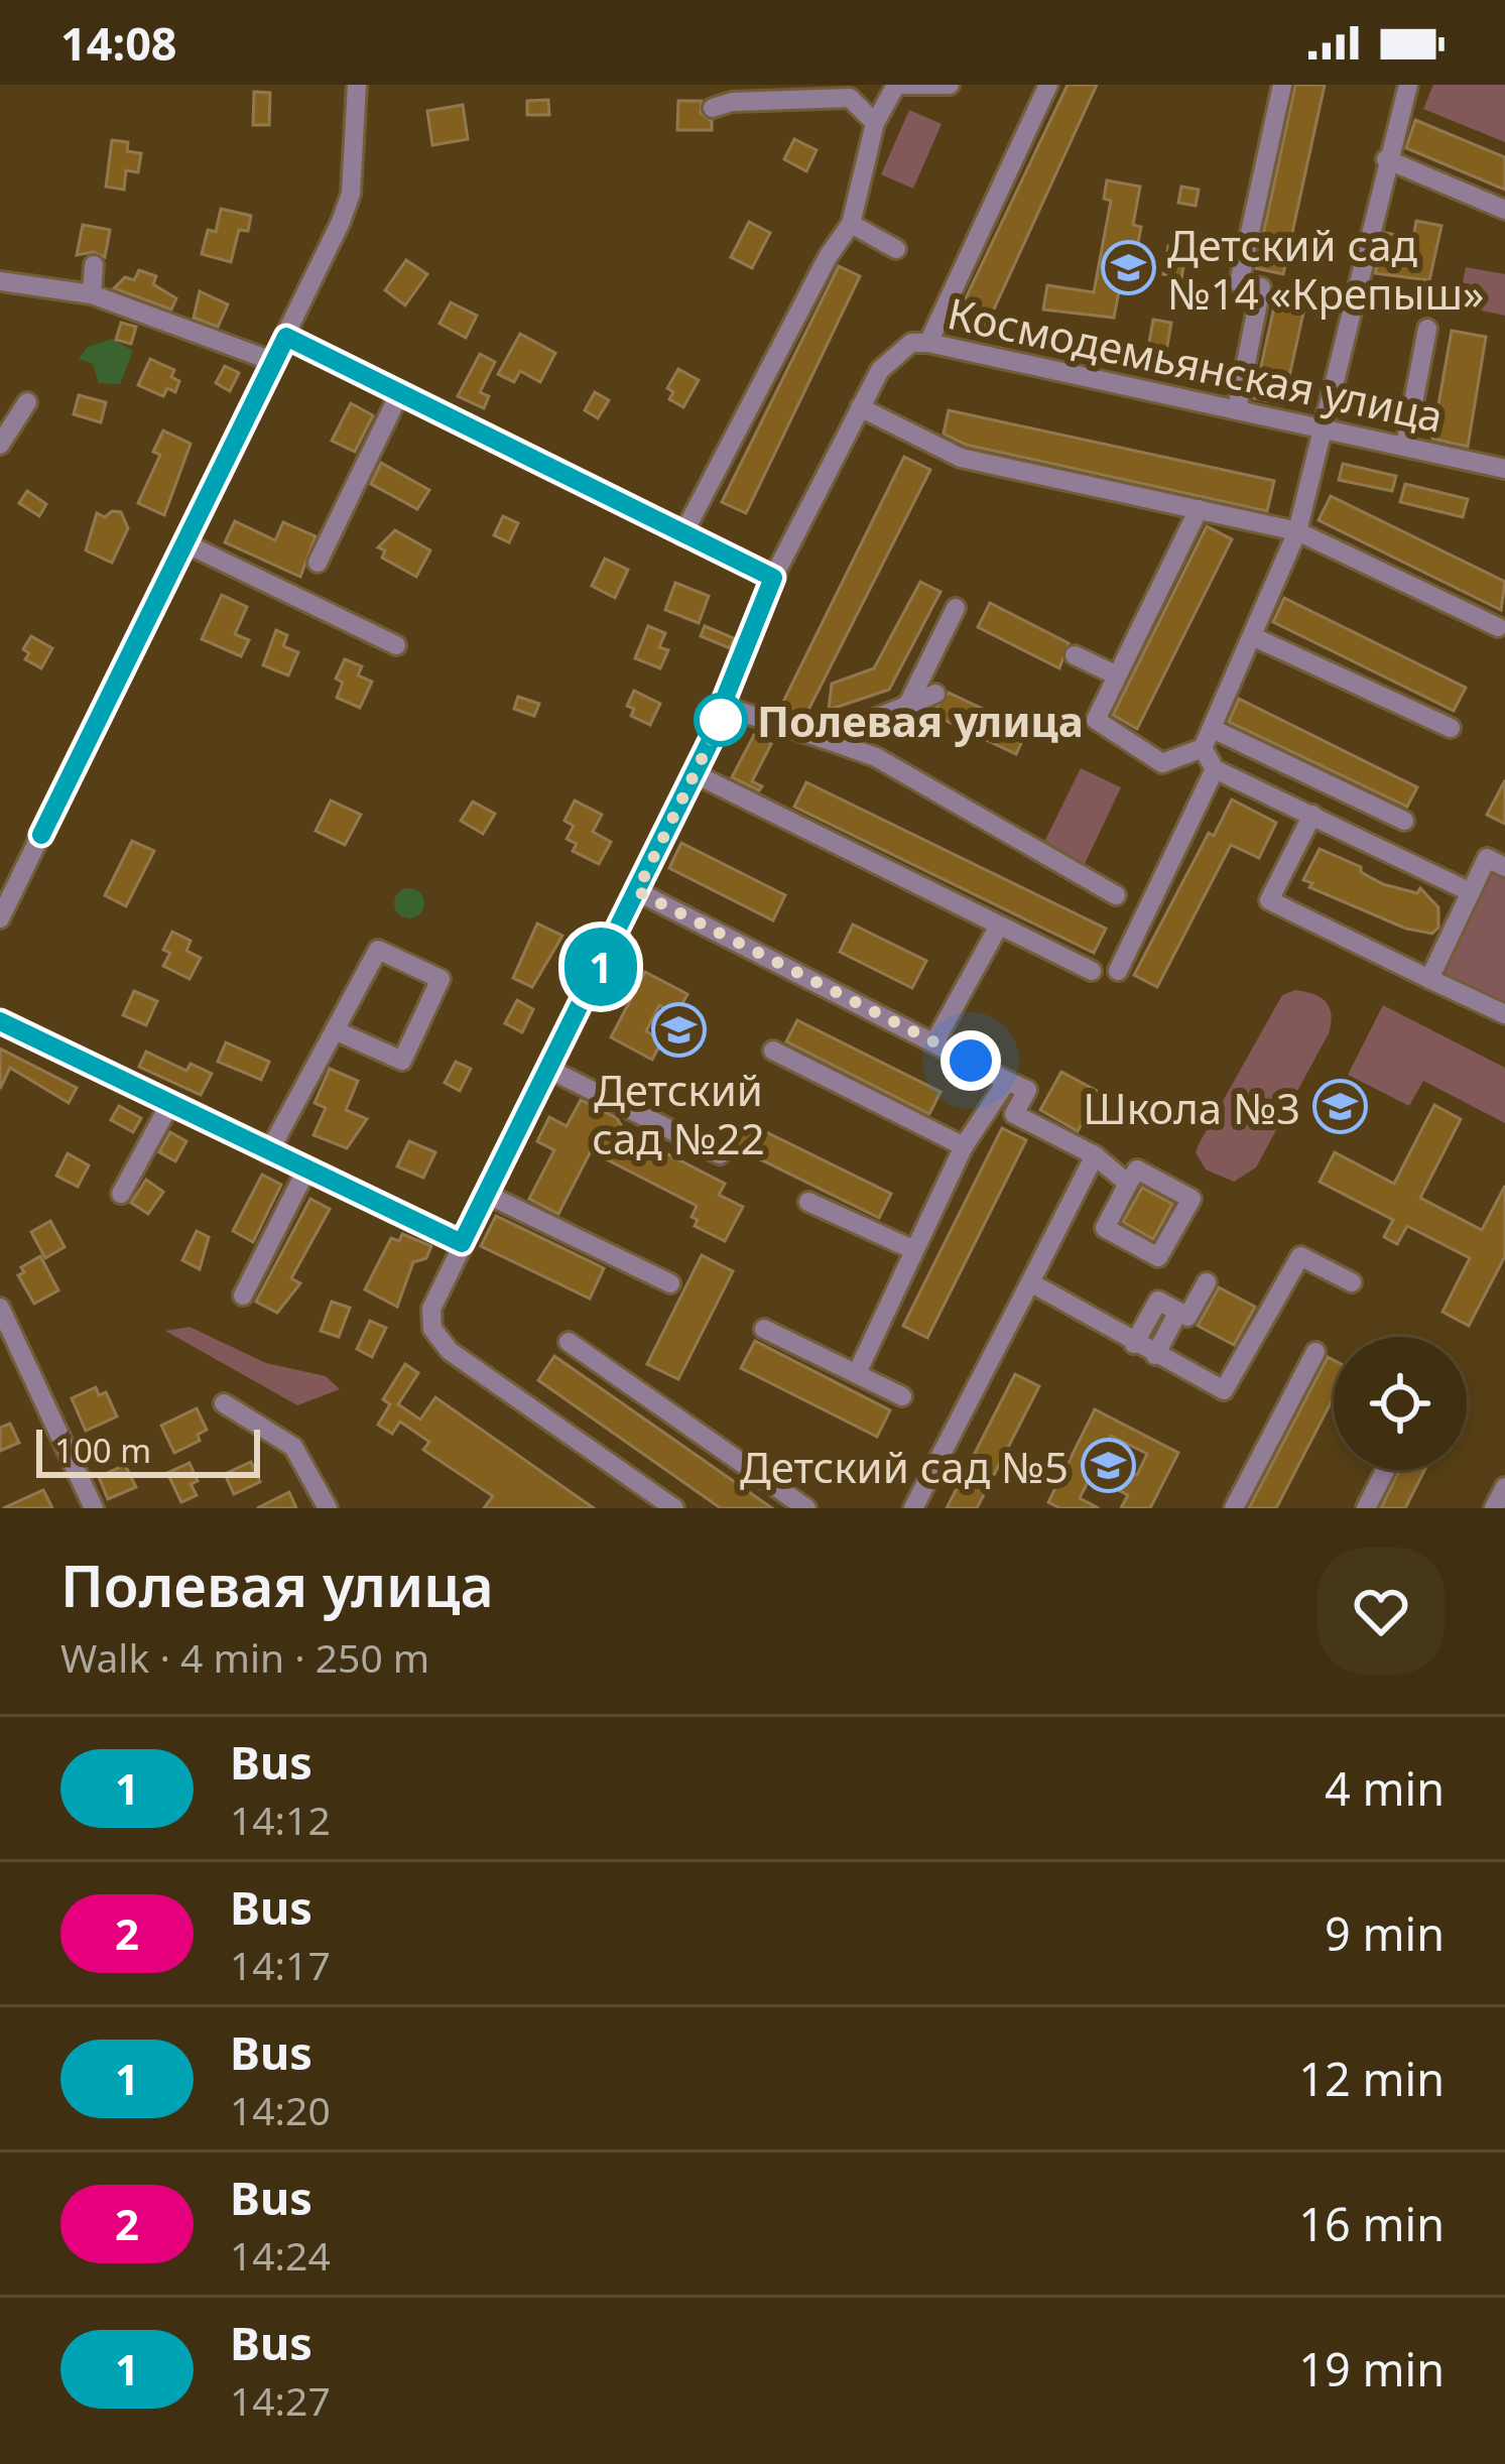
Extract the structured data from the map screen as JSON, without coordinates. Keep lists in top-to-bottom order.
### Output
{
  "streets": {
    "street": ["Космодемьянская улица"]
  },
  "places": {
    "school or university": [
      "Детский сад №14 «Крепыш»",
      "Детский сад №22",
      "Школа №3",
      "Детский сад №5"
    ],
    "other": ["Полевая улица"]
  },
  "lines": ["bus line 1"],
  "scale_bar": "100 m",
  "page": {
    "status": "14:08",
    "on_map": "1",
    "scale": "100 m",
    "heading": ["Полевая улица", "Walk · 4 min · 250 m"],
    "list": [
      {
        "mark": "1",
        "name": "Bus",
        "note": "14:12",
        "value": "4 min"
      },
      {
        "mark": "2",
        "name": "Bus",
        "note": "14:17",
        "value": "9 min"
      },
      {
        "mark": "1",
        "name": "Bus",
        "note": "14:20",
        "value": "12 min"
      },
      {
        "mark": "2",
        "name": "Bus",
        "note": "14:24",
        "value": "16 min"
      },
      {
        "mark": "1",
        "name": "Bus",
        "note": "14:27",
        "value": "19 min"
      }
    ]
  }
}
